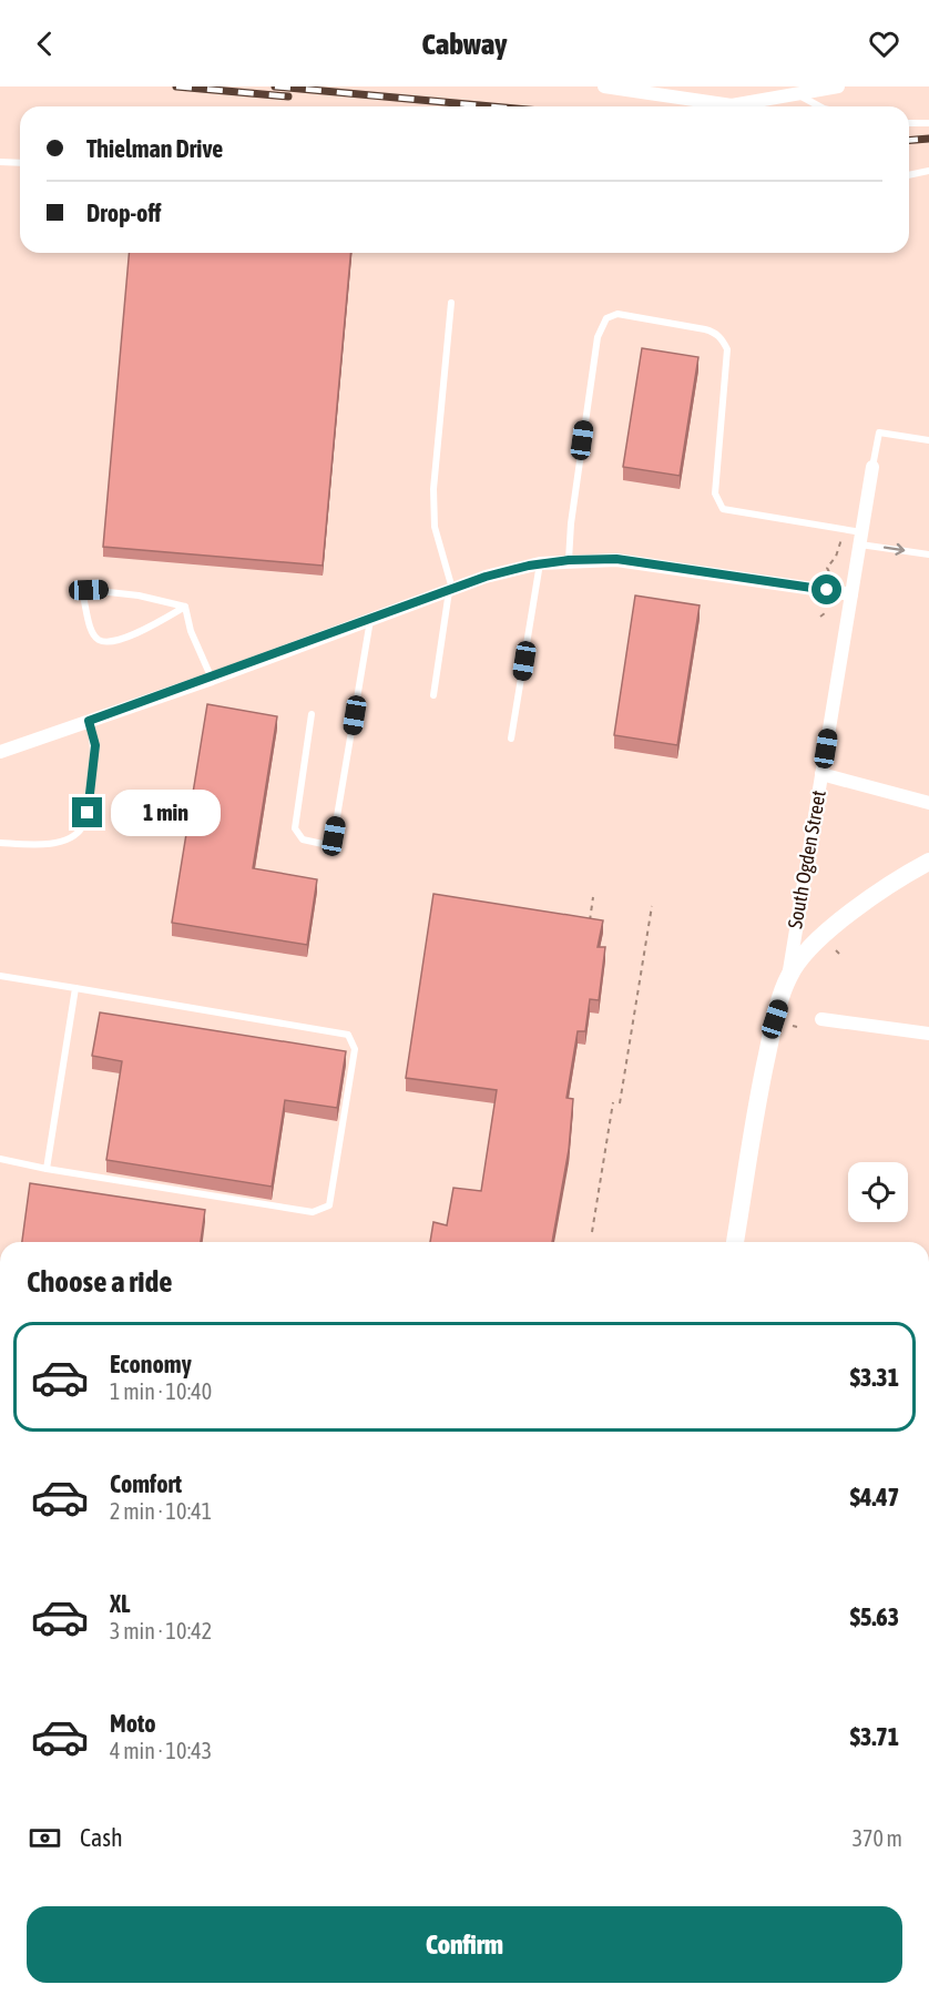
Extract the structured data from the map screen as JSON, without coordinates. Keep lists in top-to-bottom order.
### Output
{
  "streets": {
    "street": ["South Ogden Street"]
  },
  "page": {
    "header": "Cabway",
    "banner": ["Thielman Drive", "Drop-off"],
    "bubble": "1 min",
    "heading": "Choose a ride",
    "list": [
      {
        "name": "Economy",
        "note": "1 min · 10:40",
        "value": "$3.31"
      },
      {
        "name": "Comfort",
        "note": "2 min · 10:41",
        "value": "$4.47"
      },
      {
        "name": "XL",
        "note": "3 min · 10:42",
        "value": "$5.63"
      },
      {
        "name": "Moto",
        "note": "4 min · 10:43",
        "value": "$3.71"
      }
    ],
    "pay": ["Cash", "370 m"],
    "buttons": "Confirm"
  }
}
